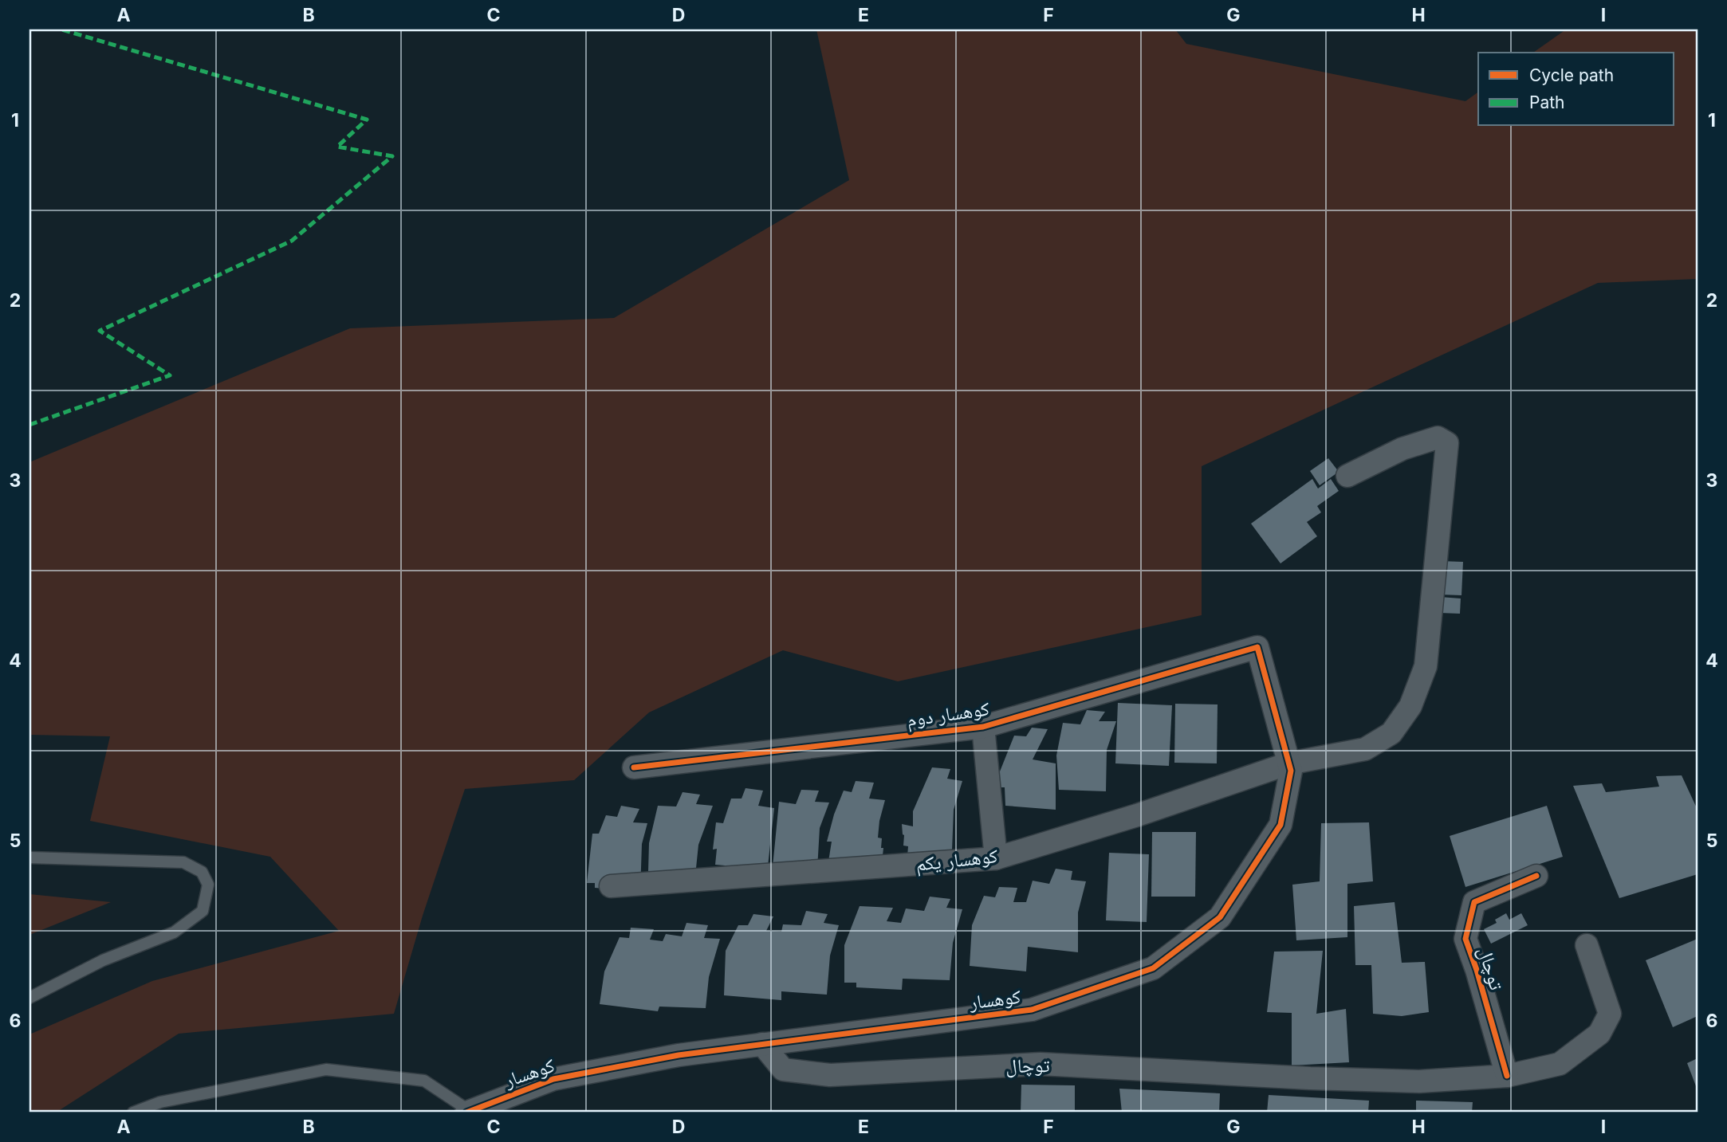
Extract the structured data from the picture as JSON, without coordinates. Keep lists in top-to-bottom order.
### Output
{
  "streets": {
    "street": [
      "کوهسار دوم",
      "کوهسار یکم",
      "توچال",
      "کوهسار"
    ]
  },
  "crossings": [
    ["کوهسار دوم", "کوهسار"],
    ["کوهسار یکم", "کوهسار"],
    ["توچال", "کوهسار"]
  ],
  "legend": ["Cycle path", "Path"],
  "grid": {
    "columns": [
      "A",
      "B",
      "C",
      "D",
      "E",
      "F",
      "G",
      "H",
      "I"
    ],
    "rows": [
      "1",
      "2",
      "3",
      "4",
      "5",
      "6"
    ]
  }
}
